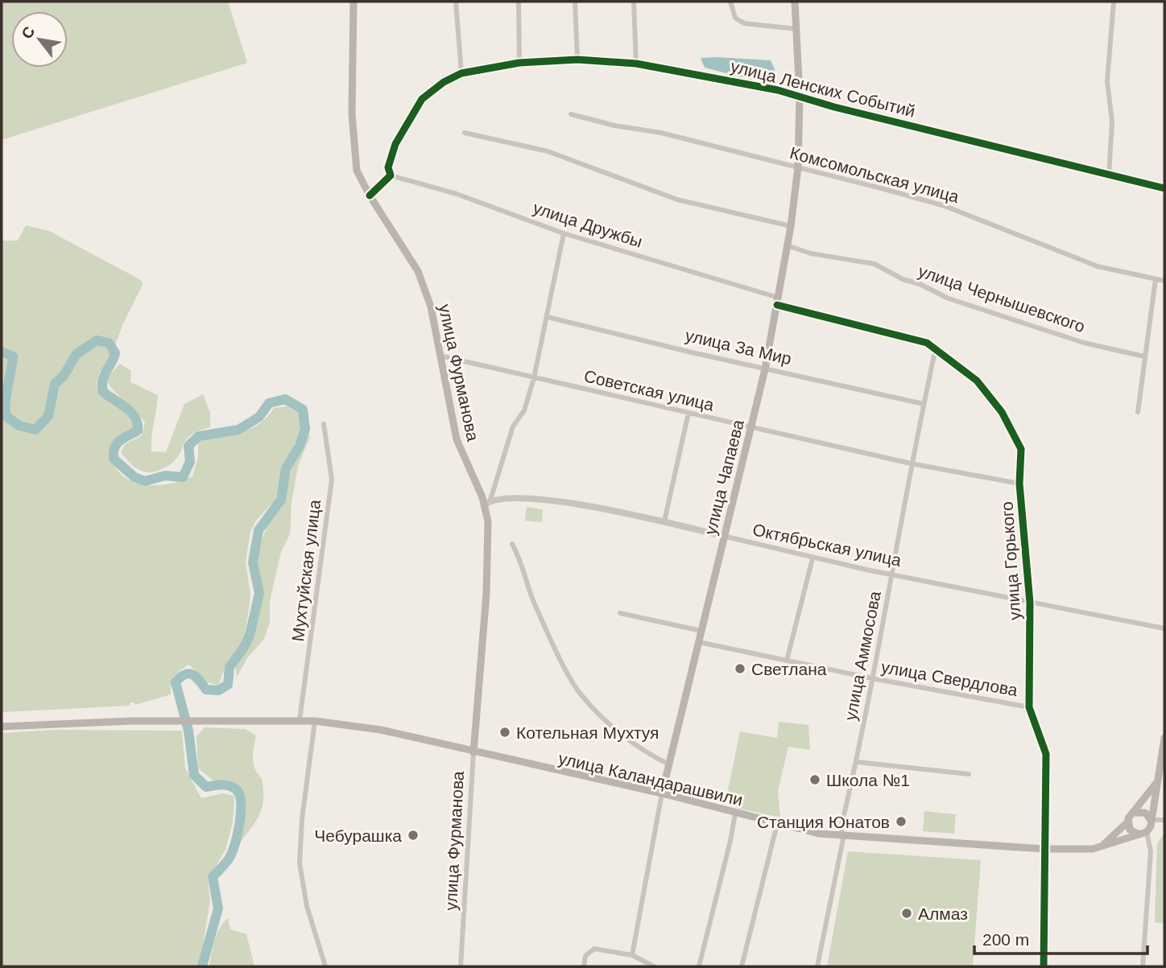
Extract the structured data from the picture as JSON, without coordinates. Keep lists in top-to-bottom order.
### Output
{
  "streets": {
    "main road": ["улица Фурманова", "улица Чапаева", "улица Каландарашвили"],
    "street": [
      "улица Ленских Событий",
      "Комсомольская улица",
      "улица Дружбы",
      "улица Чернышевского",
      "улица За Мир",
      "Советская улица",
      "Октябрьская улица",
      "улица Горького",
      "Мухтуйская улица",
      "улица Аммосова",
      "улица Свердлова"
    ]
  },
  "crossings": [
    ["улица Ленских Событий", "улица Дружбы"],
    ["улица Ленских Событий", "улица Чапаева"],
    ["Комсомольская улица", "улица Чапаева"],
    ["улица Дружбы", "улица Чапаева"],
    ["улица Дружбы", "улица Горького"],
    ["улица Чернышевского", "улица Чапаева"],
    ["улица За Мир", "улица Чапаева"],
    ["улица За Мир", "улица Аммосова"],
    ["улица Фурманова", "Советская улица"],
    ["улица Фурманова", "Октябрьская улица"],
    ["улица Фурманова", "улица Каландарашвили"],
    ["Советская улица", "улица Чапаева"],
    ["Советская улица", "улица Горького"],
    ["Советская улица", "улица Аммосова"],
    ["улица Чапаева", "Октябрьская улица"],
    ["улица Чапаева", "улица Горького"],
    ["улица Чапаева", "улица Свердлова"],
    ["улица Чапаева", "улица Каландарашвили"],
    ["Октябрьская улица", "улица Горького"],
    ["Октябрьская улица", "улица Аммосова"],
    ["улица Горького", "улица Аммосова"],
    ["улица Горького", "улица Свердлова"],
    ["улица Горького", "улица Каландарашвили"],
    ["Мухтуйская улица", "улица Каландарашвили"],
    ["улица Аммосова", "улица Свердлова"],
    ["улица Аммосова", "улица Каландарашвили"]
  ],
  "places": [
    "Светлана",
    "Котельная Мухтуя",
    "Школа №1",
    "Станция Юнатов",
    "Чебурашка",
    "Алмаз"
  ],
  "scale_bar": "200 m",
  "north": "top left"
}
